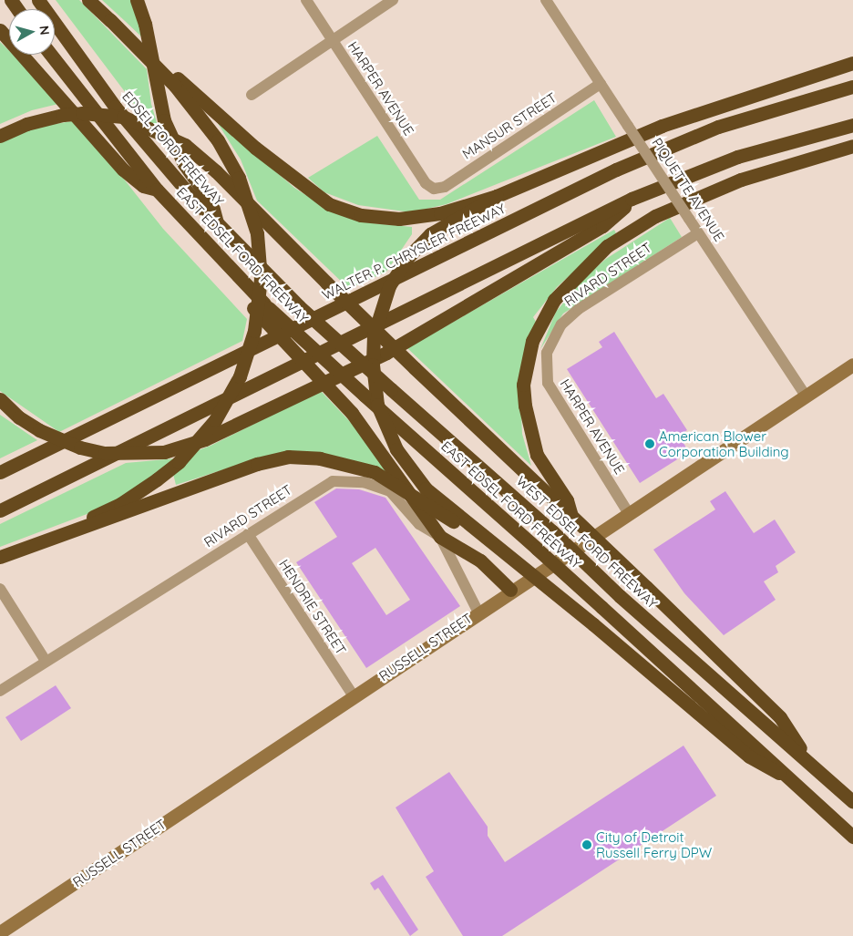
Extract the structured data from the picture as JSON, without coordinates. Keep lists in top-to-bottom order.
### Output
{
  "streets": {
    "highway": [
      "EDSEL FORD FREEWAY",
      "WALTER P. CHRYSLER FREEWAY",
      "EAST EDSEL FORD FREEWAY",
      "WEST EDSEL FORD FREEWAY"
    ],
    "street": [
      "HARPER AVENUE",
      "MANSUR STREET",
      "PIQUETTE AVENUE",
      "RIVARD STREET",
      "HENDRIE STREET",
      "RUSSELL STREET"
    ]
  },
  "crossings": [
    ["HARPER AVENUE", "MANSUR STREET"],
    ["HARPER AVENUE", "RIVARD STREET"],
    ["HARPER AVENUE", "RUSSELL STREET"],
    ["MANSUR STREET", "PIQUETTE AVENUE"],
    ["EDSEL FORD FREEWAY", "WEST EDSEL FORD FREEWAY"],
    ["PIQUETTE AVENUE", "RIVARD STREET"],
    ["PIQUETTE AVENUE", "RUSSELL STREET"],
    ["RIVARD STREET", "HENDRIE STREET"],
    ["HENDRIE STREET", "RUSSELL STREET"]
  ],
  "places": ["American Blower Corporation Building", "City of Detroit Russell Ferry DPW"],
  "north": "right"
}
